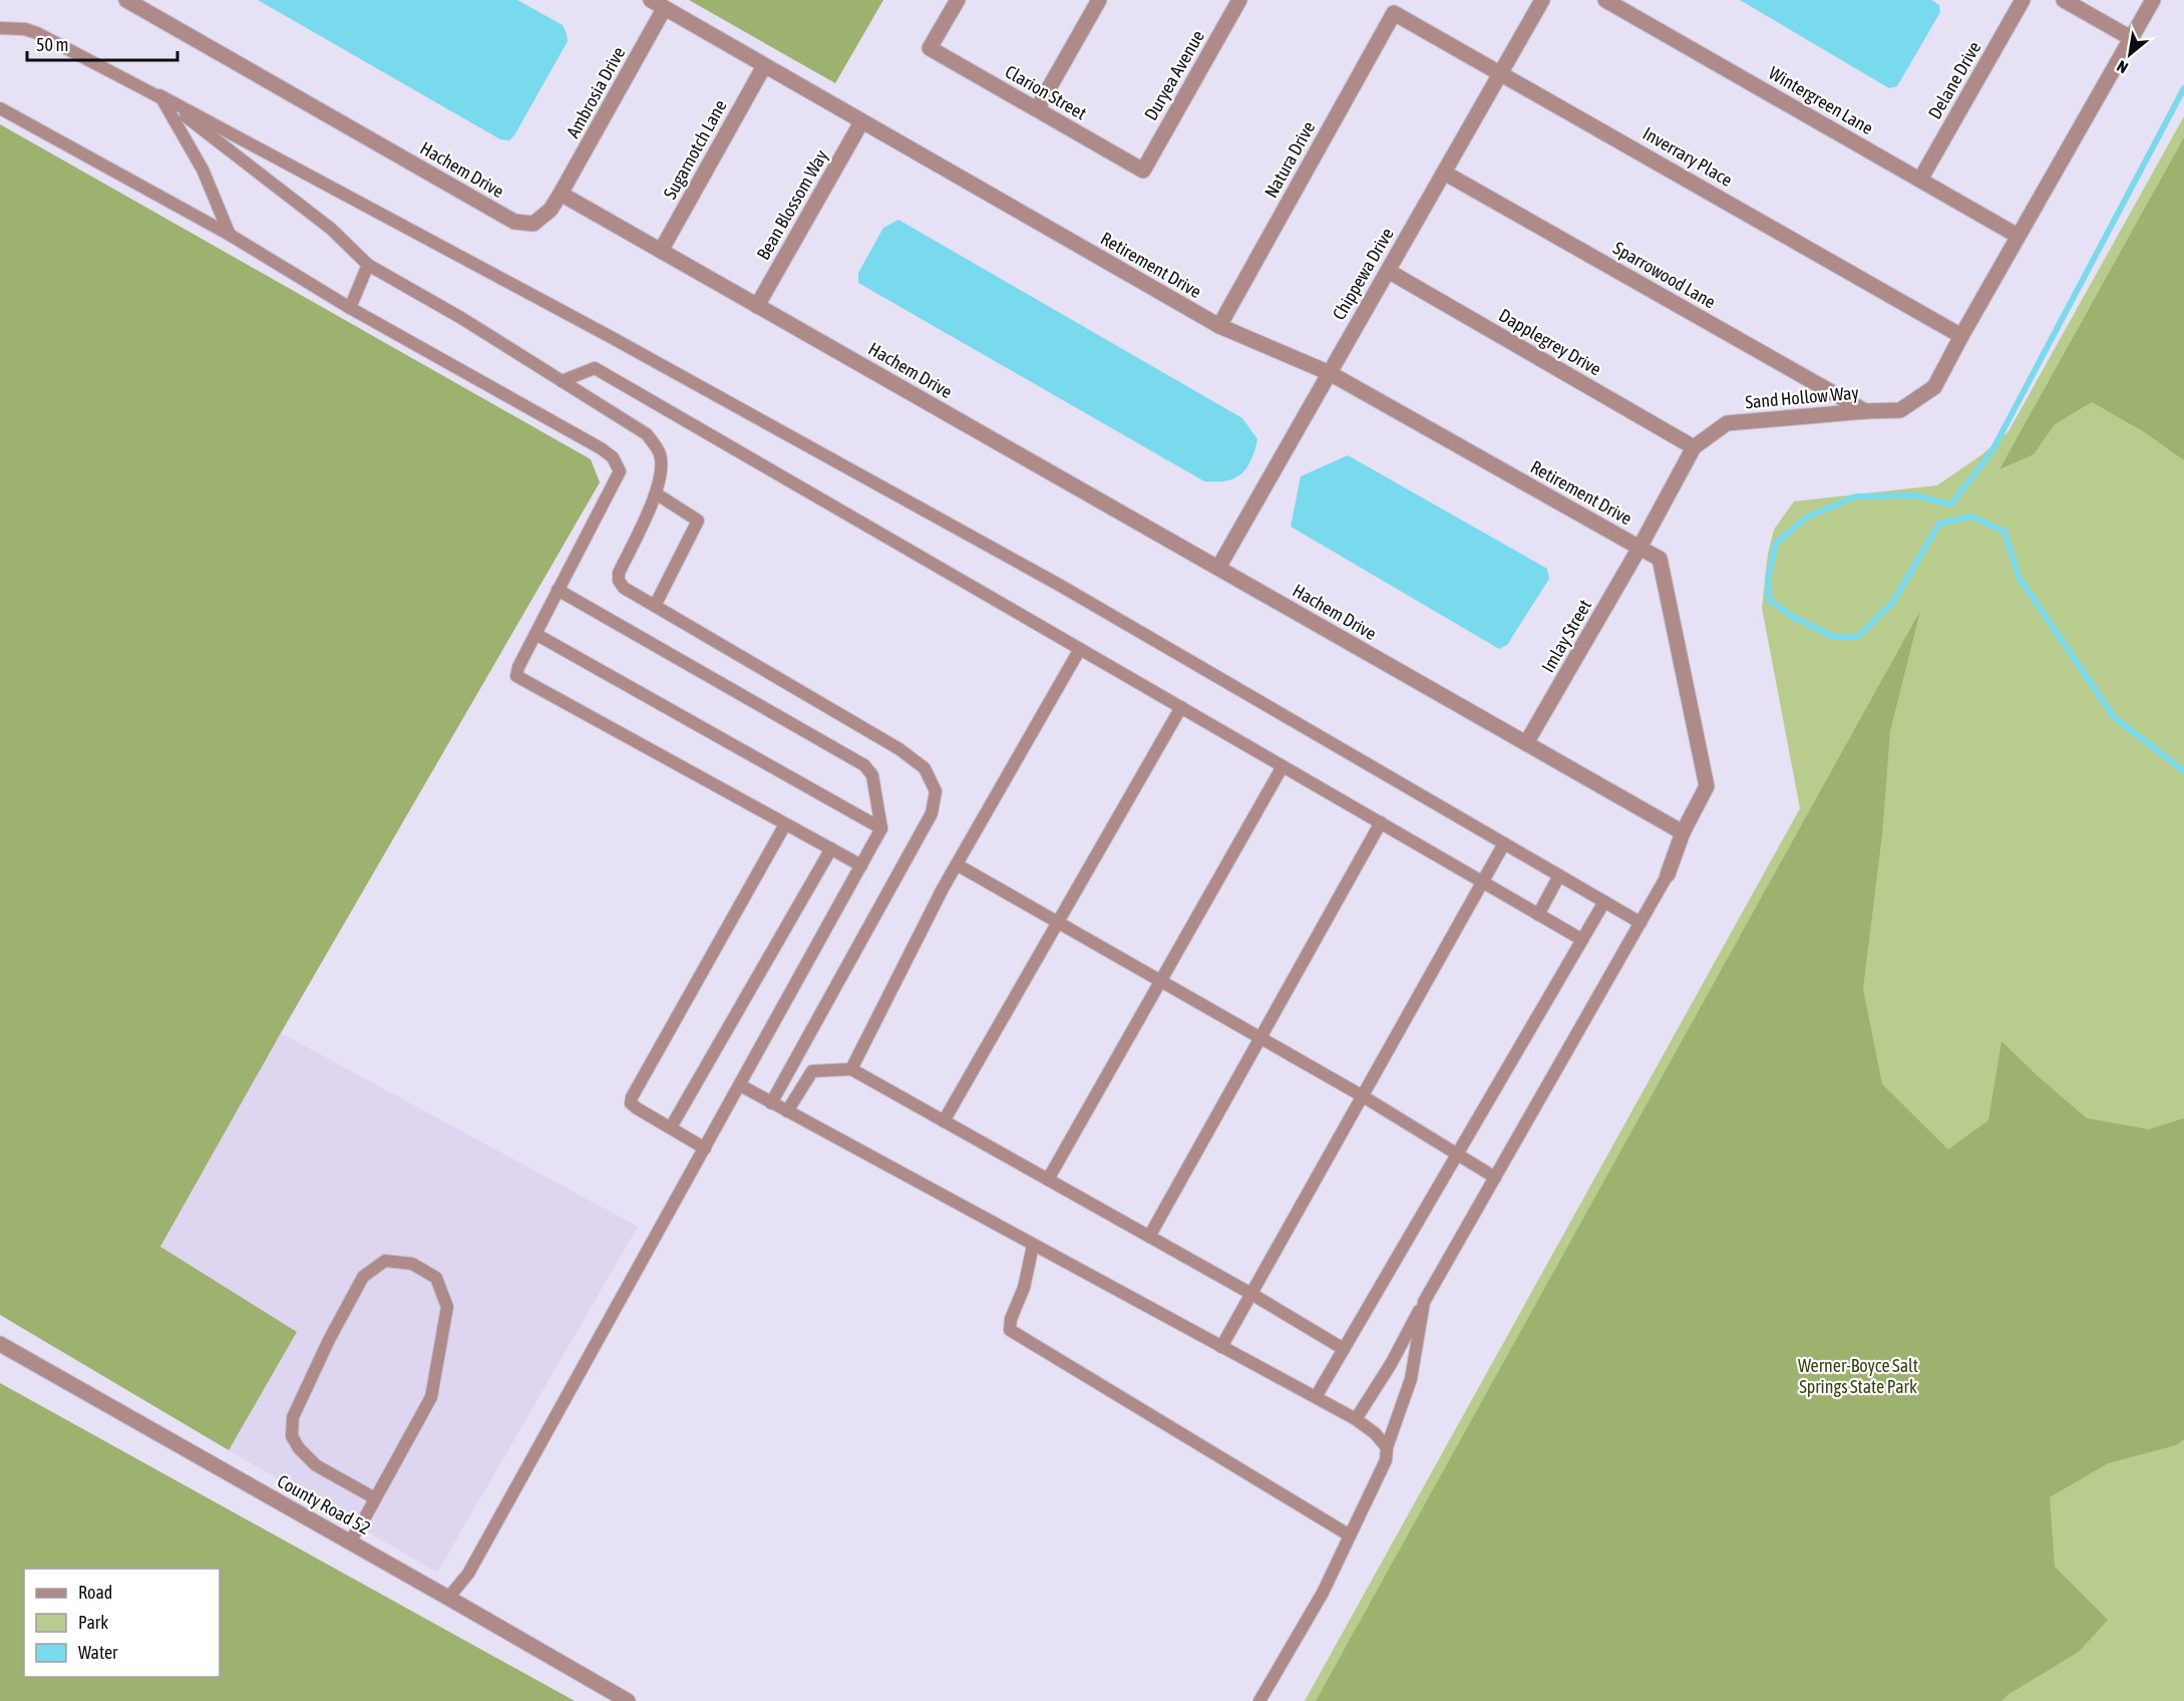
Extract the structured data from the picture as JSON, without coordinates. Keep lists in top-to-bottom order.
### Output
{
  "streets": {
    "street": [
      "Duryea Avenue",
      "Delane Drive",
      "Ambrosia Drive",
      "Clarion Street",
      "Wintergreen Lane",
      "Sugarnotch Lane",
      "Inverrary Place",
      "Natura Drive",
      "Hachem Drive",
      "Bean Blossom Way",
      "Retirement Drive",
      "Chippewa Drive",
      "Sparrowood Lane",
      "Dapplegrey Drive",
      "Sand Hollow Way",
      "Imlay Street",
      "County Road 52"
    ]
  },
  "crossings": [
    ["Duryea Avenue", "Clarion Street"],
    ["Delane Drive", "Wintergreen Lane"],
    ["Ambrosia Drive", "Hachem Drive"],
    ["Ambrosia Drive", "Retirement Drive"],
    ["Wintergreen Lane", "Sand Hollow Way"],
    ["Sugarnotch Lane", "Hachem Drive"],
    ["Sugarnotch Lane", "Retirement Drive"],
    ["Inverrary Place", "Natura Drive"],
    ["Inverrary Place", "Chippewa Drive"],
    ["Inverrary Place", "Sand Hollow Way"],
    ["Natura Drive", "Retirement Drive"],
    ["Hachem Drive", "Bean Blossom Way"],
    ["Hachem Drive", "Chippewa Drive"],
    ["Hachem Drive", "Imlay Street"],
    ["Bean Blossom Way", "Retirement Drive"],
    ["Retirement Drive", "Chippewa Drive"],
    ["Retirement Drive", "Sand Hollow Way"],
    ["Retirement Drive", "Imlay Street"],
    ["Chippewa Drive", "Sparrowood Lane"],
    ["Chippewa Drive", "Dapplegrey Drive"],
    ["Sparrowood Lane", "Sand Hollow Way"],
    ["Dapplegrey Drive", "Sand Hollow Way"],
    ["Sand Hollow Way", "Imlay Street"]
  ],
  "parks": ["Werner-Boyce Salt Springs State Park"],
  "legend": ["Road", "Park", "Water"],
  "scale_bar": "50 m",
  "north": "bottom left"
}
